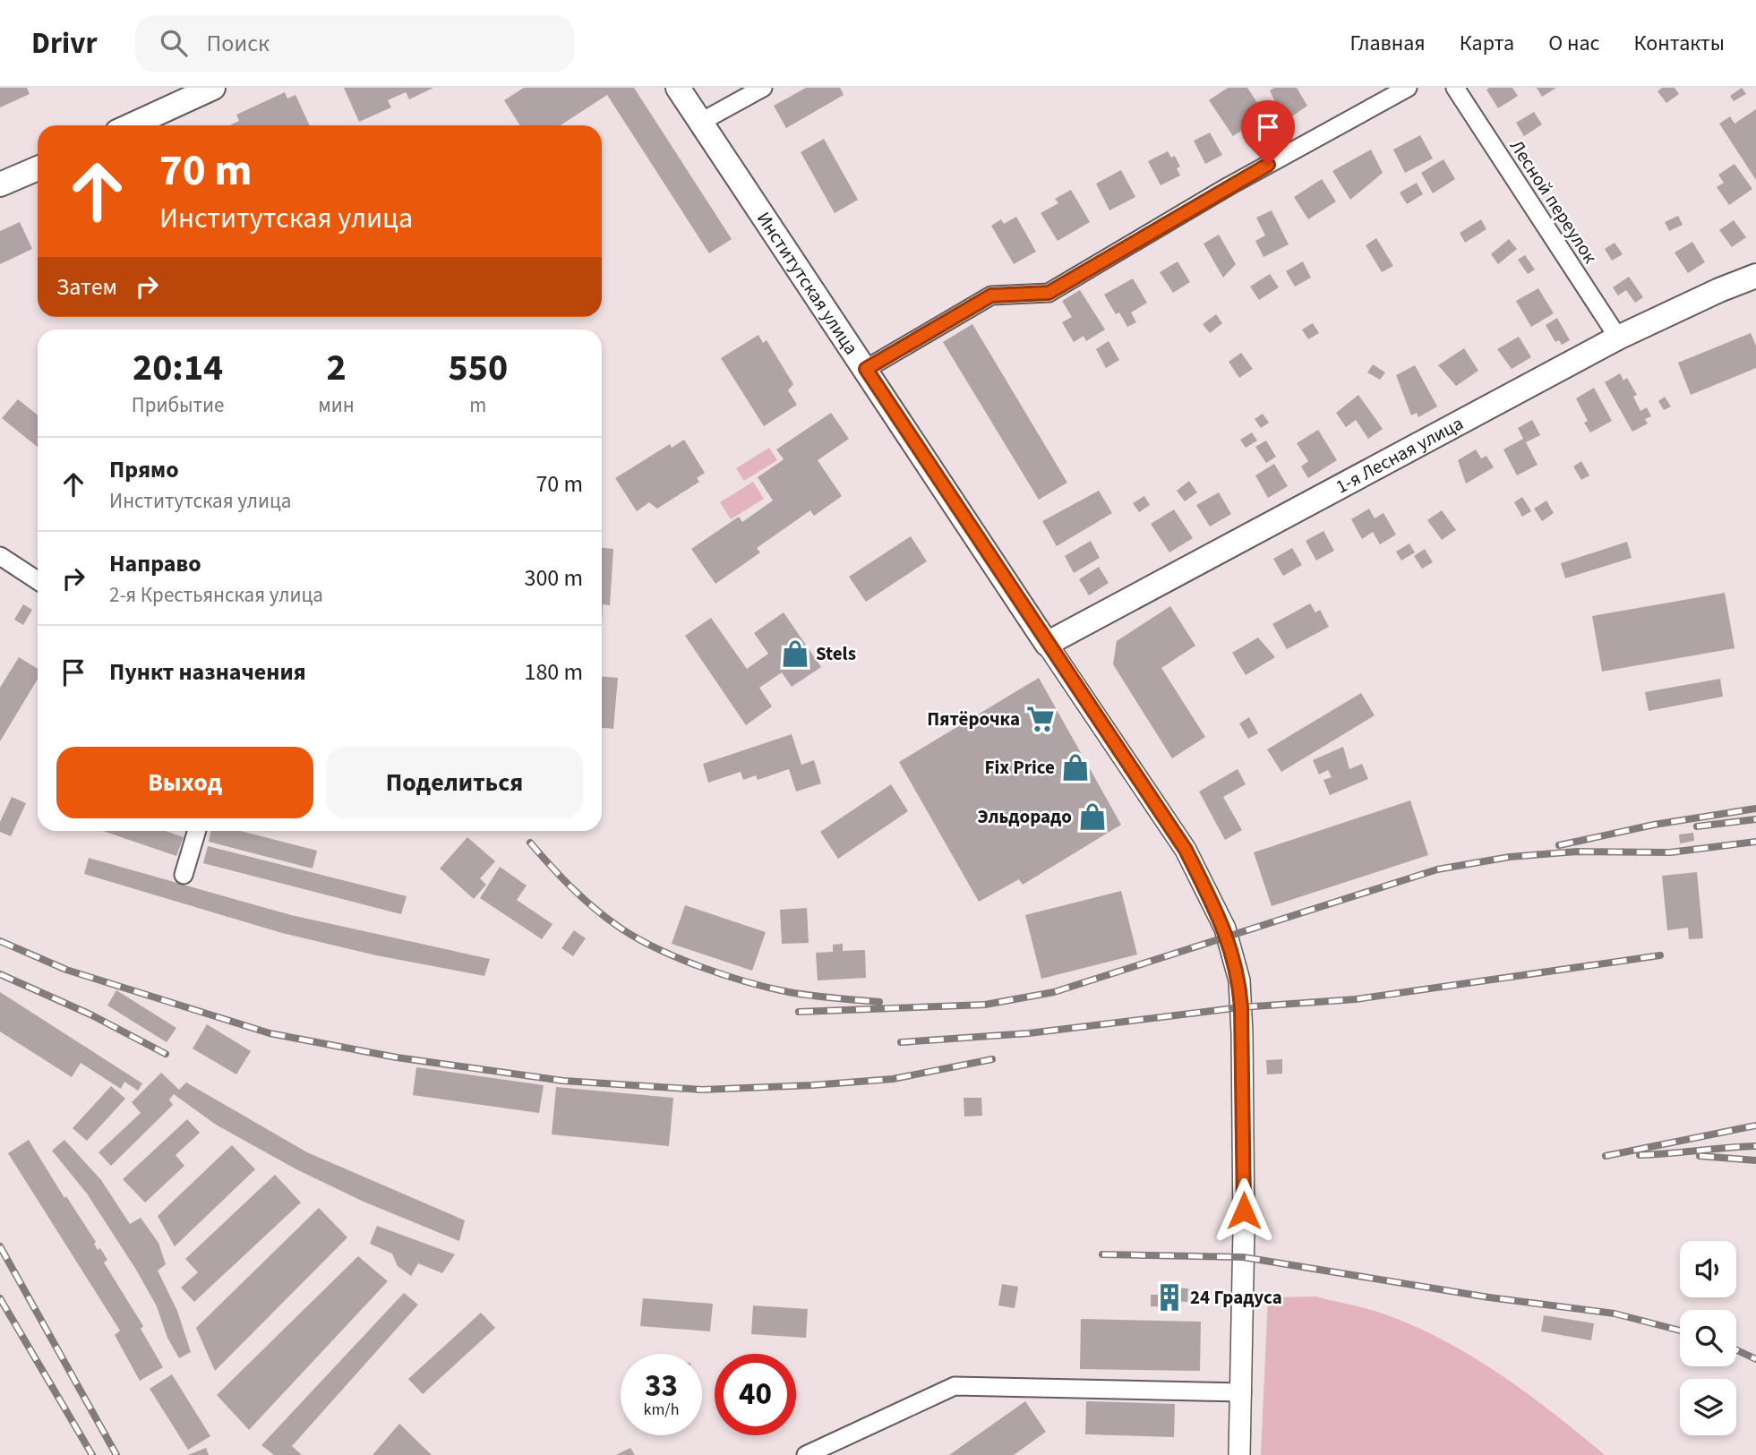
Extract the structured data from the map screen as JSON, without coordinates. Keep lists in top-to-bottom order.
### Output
{
  "streets": {
    "main road": ["Институтская улица", "1-я Лесная улица"],
    "street": ["Лесной переулок"]
  },
  "crossings": [
    ["Лесной переулок", "1-я Лесная улица"],
    ["Институтская улица", "1-я Лесная улица"]
  ],
  "places": {
    "shop": ["Stels", "Fix Price", "Эльдорадо"],
    "supermarket": ["Пятёрочка"],
    "building": ["24 Градуса"]
  },
  "page": {
    "header": "Drivr",
    "search": "Поиск",
    "nav": [
      "Главная",
      "Карта",
      "О нас",
      "Контакты"
    ],
    "turn": ["70 m", "Институтская улица"],
    "then": "Затем",
    "eta": [
      "20:14",
      "Прибытие",
      "2",
      "мин",
      "550",
      "m"
    ],
    "list": [
      {
        "name": "Прямо",
        "note": "Институтская улица",
        "value": "70 m"
      },
      {
        "name": "Направо",
        "note": "2-я Крестьянская улица",
        "value": "300 m"
      },
      {
        "name": "Пункт назначения",
        "value": "180 m"
      }
    ],
    "buttons": ["Выход", "Поделиться"],
    "speed": "33 km/h",
    "limit": "40"
  }
}
